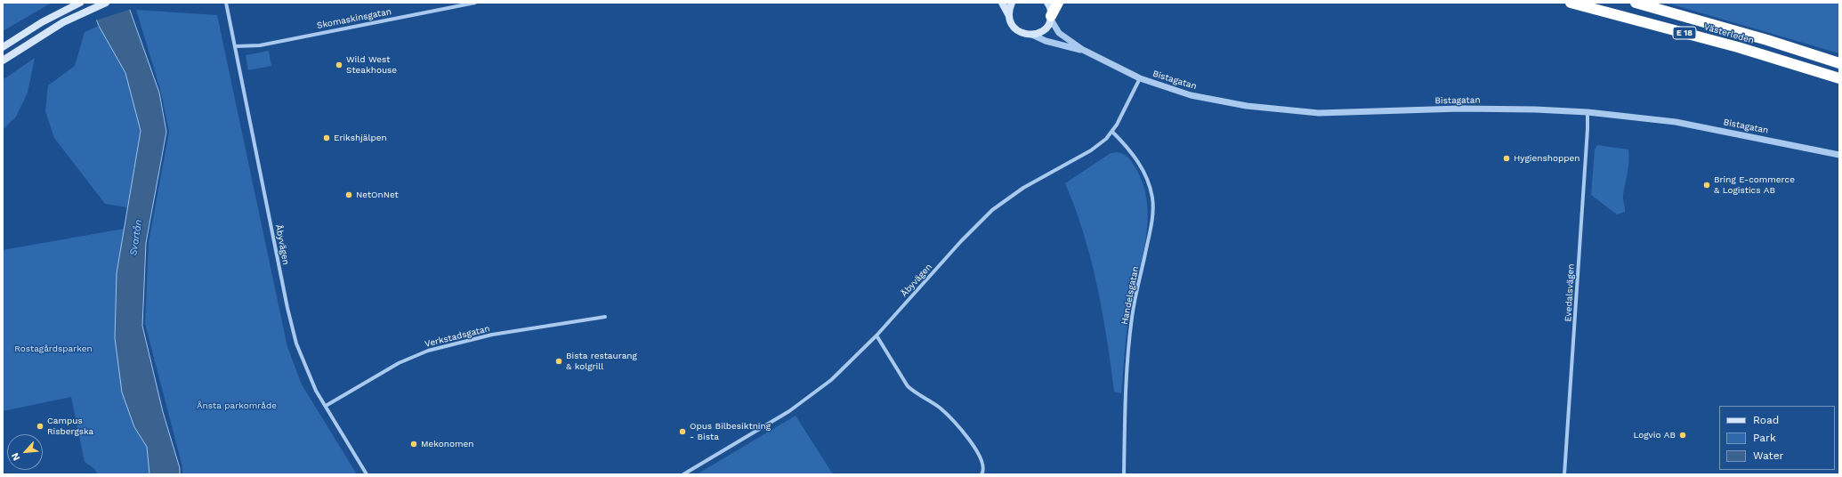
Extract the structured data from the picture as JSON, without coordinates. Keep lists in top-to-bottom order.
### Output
{
  "streets": {
    "highway": ["E 18", "Västerleden"],
    "street": [
      "Skomaskinsgatan",
      "Bistagatan",
      "Åbyvägen",
      "Evedalsvägen",
      "Handelsgatan",
      "Verkstadsgatan"
    ]
  },
  "crossings": [
    ["Skomaskinsgatan", "Åbyvägen"],
    ["Bistagatan", "Åbyvägen"],
    ["Bistagatan", "Evedalsvägen"],
    ["Åbyvägen", "Handelsgatan"],
    ["Åbyvägen", "Verkstadsgatan"]
  ],
  "water": ["Svartån"],
  "parks": ["Rostagårdsparken", "Ånsta parkområde"],
  "places": [
    "Wild West Steakhouse",
    "Erikshjälpen",
    "Hygienshoppen",
    "Bring E-commerce & Logistics AB",
    "NetOnNet",
    "Bista restaurang & kolgrill",
    "Campus Risbergska",
    "Opus Bilbesiktning - Bista",
    "Logvio AB",
    "Mekonomen"
  ],
  "legend": ["Road", "Park", "Water"],
  "north": "bottom left"
}
